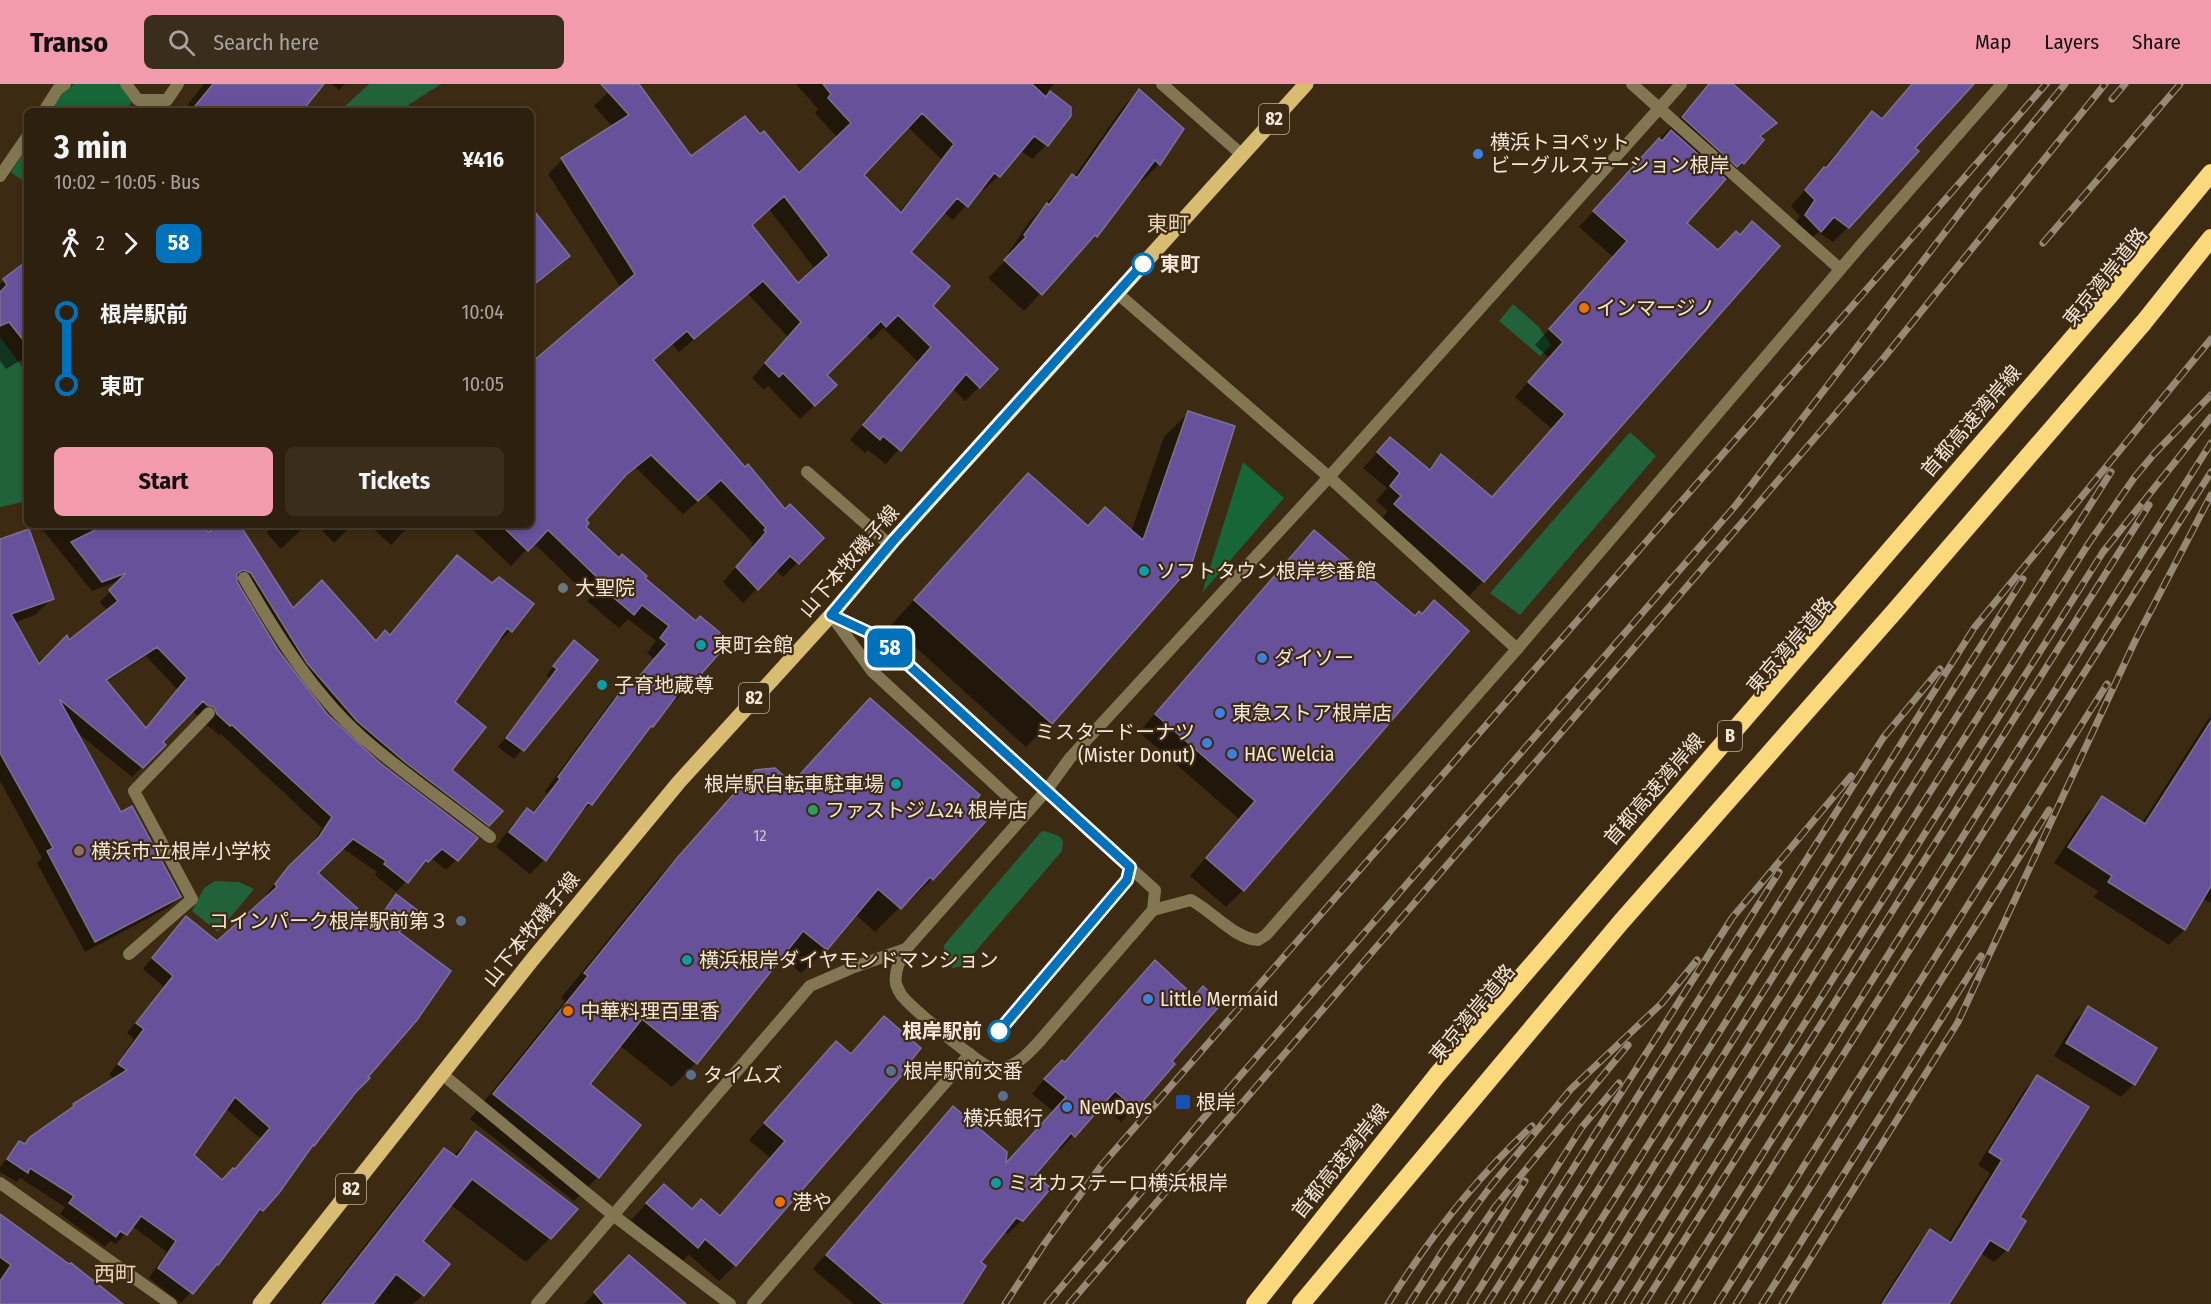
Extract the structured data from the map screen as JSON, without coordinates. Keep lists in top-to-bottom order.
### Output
{
  "streets": {
    "highway": ["東京湾岸道路", "首都高速湾岸線", "B"],
    "main road": ["82", "山下本牧磯子線"]
  },
  "districts": ["東町", "西町"],
  "places": {
    "other": [
      "横浜トヨペット ビーグルステーション根岸",
      "東町",
      "インマージノ",
      "ソフトタウン根岸参番館",
      "大聖院",
      "東町会館",
      "ダイソー",
      "子育地蔵尊",
      "東急ストア根岸店",
      "ミスタードーナツ (Mister Donut)",
      "HAC Welcia",
      "根岸駅自転車駐車場",
      "ファストジム24 根岸店",
      "横浜市立根岸小学校",
      "コインパーク根岸駅前第３",
      "横浜根岸ダイヤモンドマンション",
      "Little Mermaid",
      "中華料理百里香",
      "根岸駅前",
      "根岸駅前交番",
      "タイムズ",
      "横浜銀行",
      "NewDays",
      "ミオカステーロ横浜根岸",
      "港や"
    ],
    "transit": ["根岸"]
  },
  "lines": ["bus line 58"],
  "house_numbers": ["12"],
  "page": {
    "header": "Transo",
    "search": "Search here",
    "nav": ["Map", "Layers", "Share"],
    "on_map": "58",
    "heading": ["3 min", "10:02 – 10:05 · Bus", "¥416"],
    "legs": ["2", "58"],
    "list": [
      {
        "name": "根岸駅前",
        "value": "10:04"
      },
      {
        "name": "東町",
        "value": "10:05"
      }
    ],
    "buttons": ["Start", "Tickets"]
  }
}
